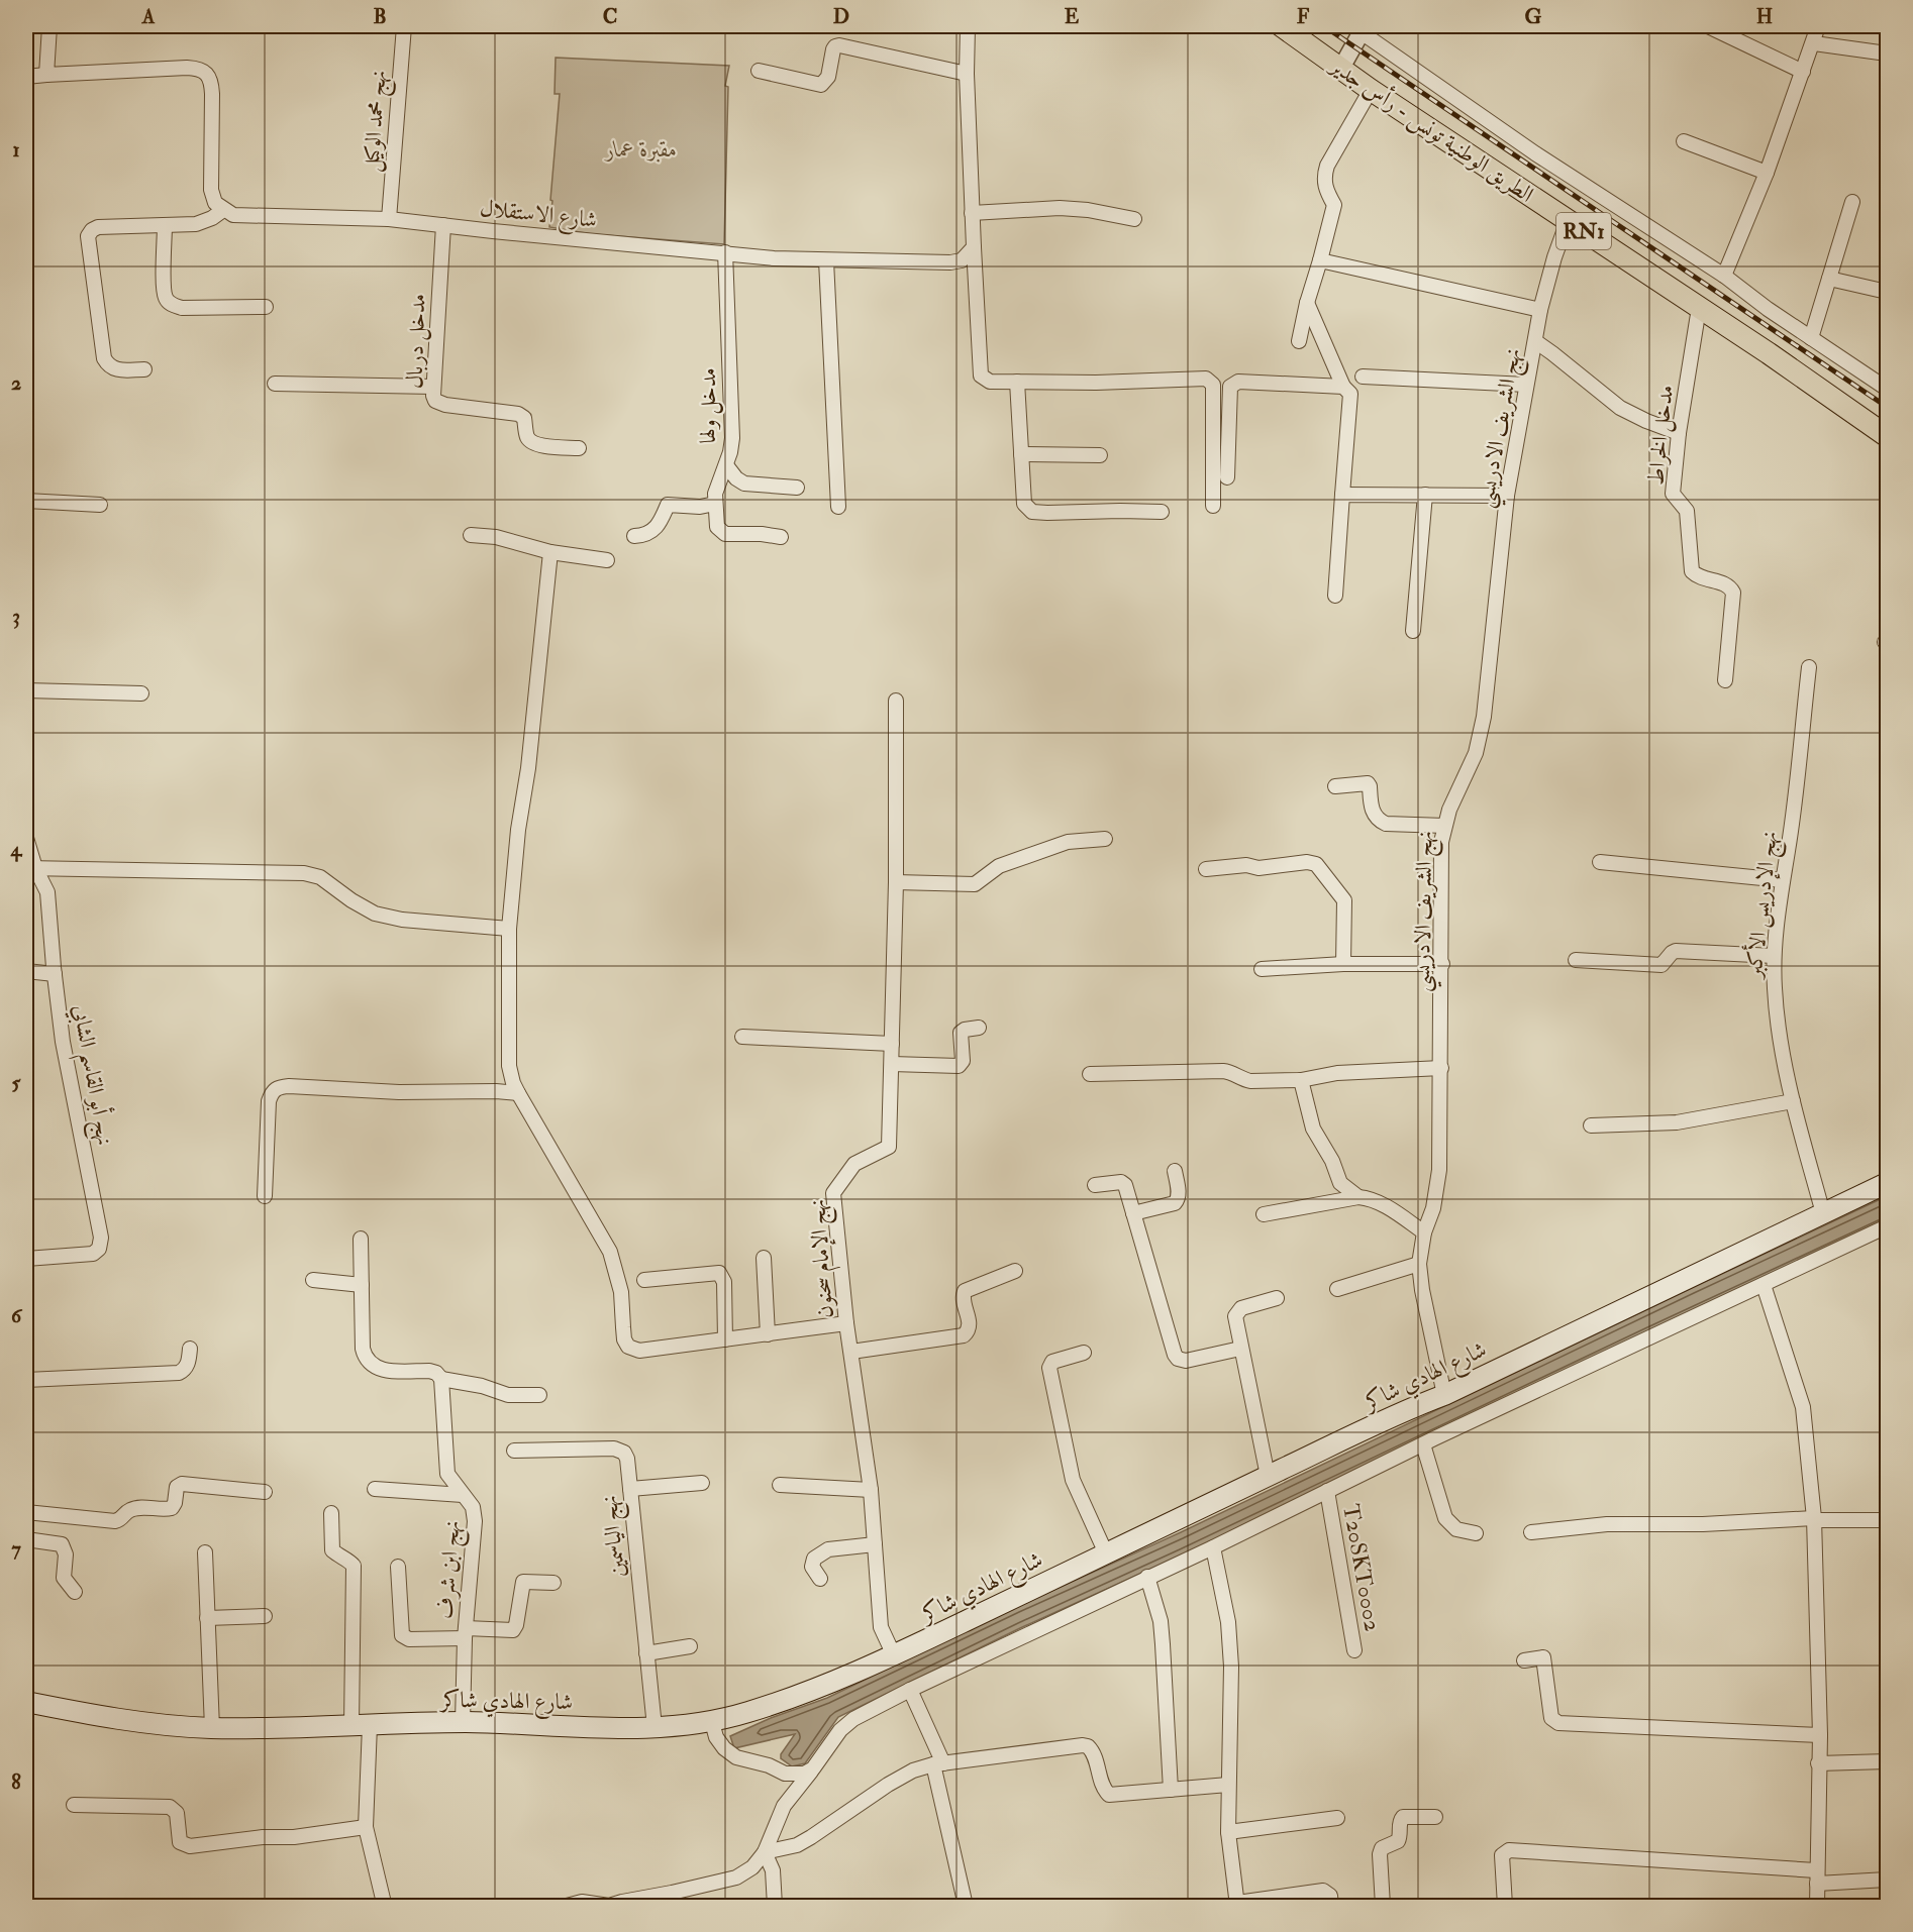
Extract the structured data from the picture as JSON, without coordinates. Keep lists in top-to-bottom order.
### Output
{
  "streets": {
    "main road": ["الطريق الوطنية تونس - رأس جدير", "RN1", "شارع الهادي شاكر"],
    "street": [
      "نهج محمد الوكيل",
      "شارع الاستقلال",
      "مدخل دربال",
      "مدخل ولها",
      "نهج الشريف الادريسي",
      "مدخل الخراط",
      "نهج الإدريس الأكبر",
      "نهج أبو القاسم الشابي",
      "نهج الإمام سحنون",
      "نهج الياسمين",
      "T20SKT0002",
      "نهج ابن شرف"
    ]
  },
  "crossings": [
    ["نهج محمد الوكيل", "شارع الاستقلال"],
    ["الطريق الوطنية تونس - رأس جدير", "نهج الشريف الادريسي"],
    ["الطريق الوطنية تونس - رأس جدير", "مدخل الخراط"],
    ["شارع الاستقلال", "مدخل دربال"],
    ["شارع الاستقلال", "مدخل ولها"],
    ["نهج الشريف الادريسي", "شارع الهادي شاكر"],
    ["نهج الإدريس الأكبر", "شارع الهادي شاكر"],
    ["نهج الإمام سحنون", "شارع الهادي شاكر"],
    ["شارع الهادي شاكر", "نهج الياسمين"],
    ["شارع الهادي شاكر", "نهج ابن شرف"]
  ],
  "parks": ["مقبرة عمار"],
  "grid": {
    "columns": [
      "A",
      "B",
      "C",
      "D",
      "E",
      "F",
      "G",
      "H"
    ],
    "rows": [
      "1",
      "2",
      "3",
      "4",
      "5",
      "6",
      "7",
      "8"
    ]
  }
}
